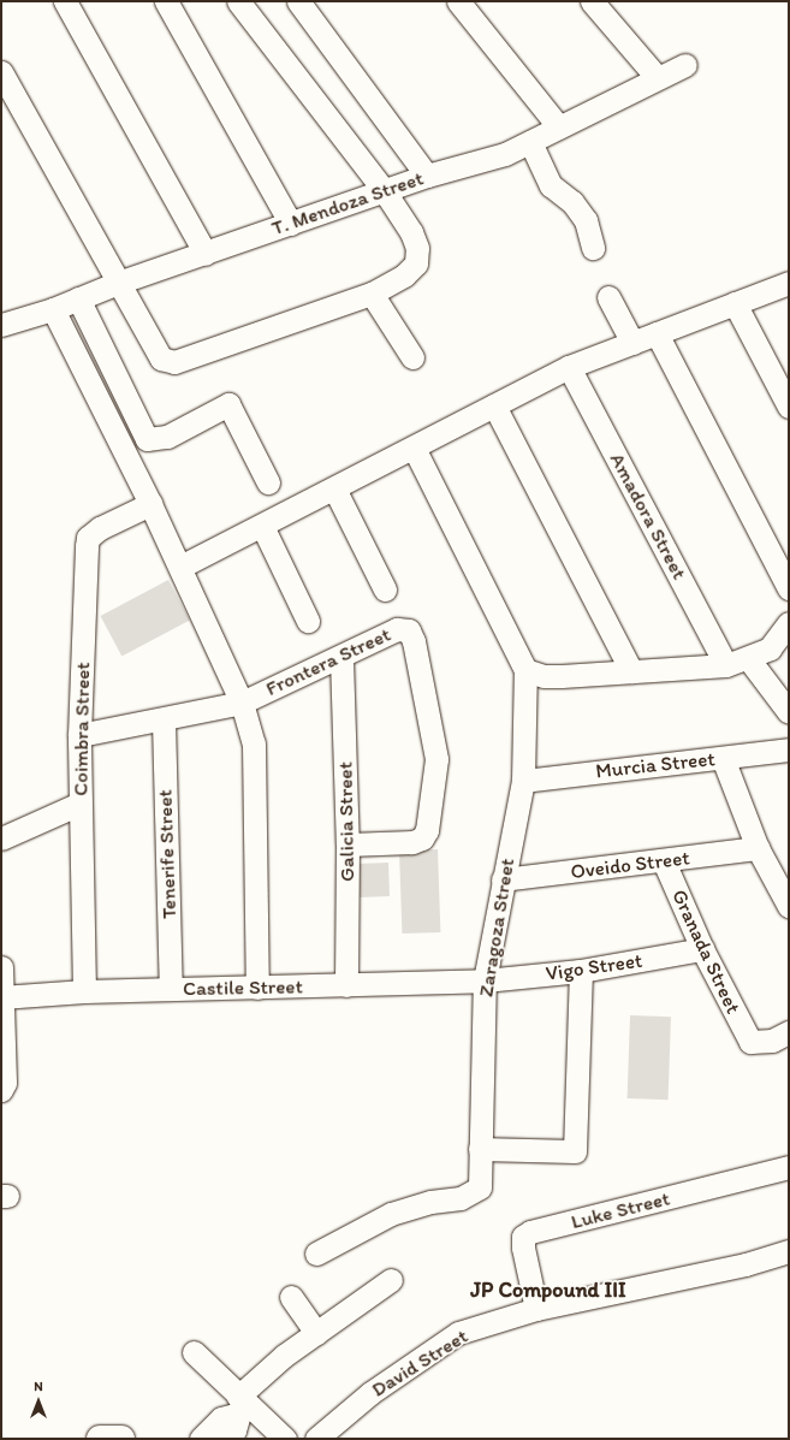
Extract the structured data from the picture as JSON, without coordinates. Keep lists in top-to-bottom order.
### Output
{
  "streets": {
    "street": [
      "T. Mendoza Street",
      "Amadora Street",
      "Frontera Street",
      "Coimbra Street",
      "Murcia Street",
      "Galicia Street",
      "Tenerife Street",
      "Oveido Street",
      "Zaragoza Street",
      "Granada Street",
      "Vigo Street",
      "Castile Street",
      "Luke Street",
      "David Street"
    ]
  },
  "crossings": [
    ["Frontera Street", "Coimbra Street"],
    ["Frontera Street", "Galicia Street"],
    ["Frontera Street", "Tenerife Street"],
    ["Coimbra Street", "Castile Street"],
    ["Murcia Street", "Zaragoza Street"],
    ["Galicia Street", "Castile Street"],
    ["Tenerife Street", "Castile Street"],
    ["Oveido Street", "Zaragoza Street"],
    ["Oveido Street", "Granada Street"],
    ["Zaragoza Street", "Vigo Street"],
    ["Zaragoza Street", "Castile Street"],
    ["Granada Street", "Vigo Street"],
    ["Vigo Street", "Castile Street"],
    ["Luke Street", "David Street"]
  ],
  "districts": ["JP Compound III"],
  "north": "top"
}
